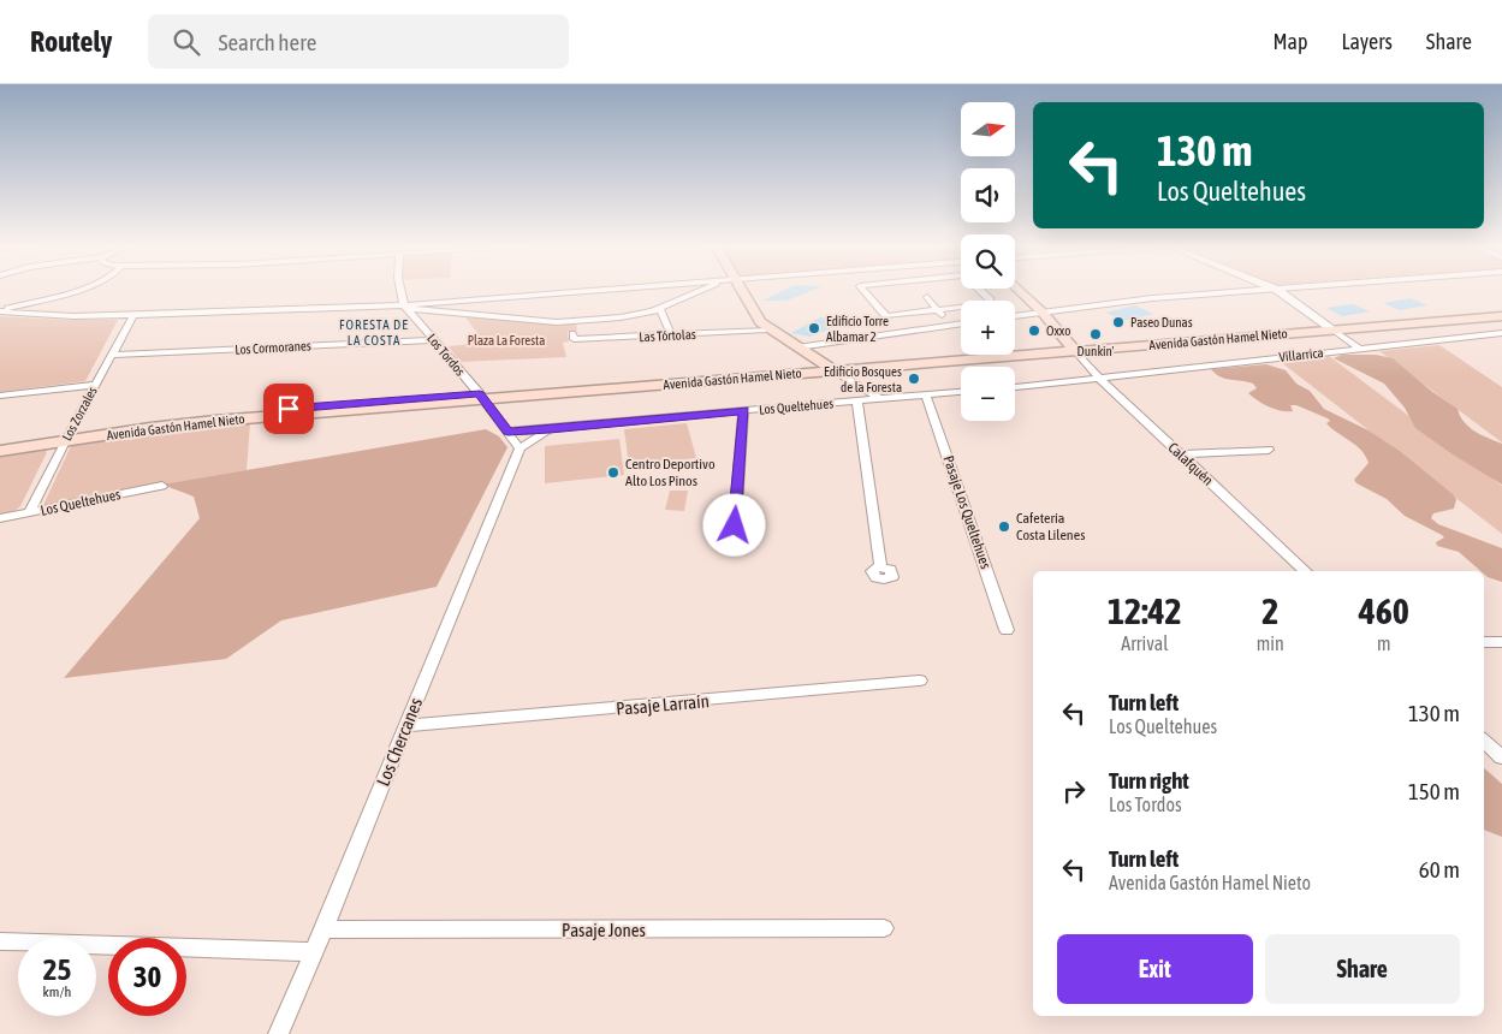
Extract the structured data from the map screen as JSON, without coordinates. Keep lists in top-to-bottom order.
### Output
{
  "streets": {
    "main road": ["Avenida Gastón Hamel Nieto"],
    "street": [
      "Las Tórtolas",
      "Los Cormoranes",
      "Los Tordos",
      "Villarrica",
      "Los Queltehues",
      "Los Zorzales",
      "Calafquén",
      "Pasaje Los Queltehues",
      "Pasaje Larraín",
      "Los Chercanes",
      "Pasaje Jones"
    ]
  },
  "crossings": [
    ["Avenida Gastón Hamel Nieto", "Los Tordos"],
    ["Avenida Gastón Hamel Nieto", "Los Zorzales"],
    ["Avenida Gastón Hamel Nieto", "Calafquén"],
    ["Los Cormoranes", "Los Tordos"],
    ["Los Cormoranes", "Los Zorzales"],
    ["Los Tordos", "Los Queltehues"],
    ["Los Tordos", "Los Chercanes"],
    ["Villarrica", "Calafquén"],
    ["Los Queltehues", "Los Zorzales"],
    ["Los Queltehues", "Pasaje Los Queltehues"],
    ["Los Queltehues", "Los Chercanes"],
    ["Pasaje Larraín", "Los Chercanes"],
    ["Los Chercanes", "Pasaje Jones"]
  ],
  "districts": ["FORESTA DE LA COSTA"],
  "parks": ["Plaza La Foresta"],
  "places": [
    "Paseo Dunas",
    "Edificio Torre Albamar 2",
    "Oxxo",
    "Dunkin'",
    "Edificio Bosques de la Foresta",
    "Centro Deportivo Alto Los Pinos",
    "Cafetería Costa Lilenes"
  ],
  "north": "right",
  "page": {
    "header": "Routely",
    "search": "Search here",
    "nav": ["Map", "Layers", "Share"],
    "map_buttons": ["+", "−"],
    "turn": ["130 m", "Los Queltehues"],
    "eta": [
      "12:42",
      "Arrival",
      "2",
      "min",
      "460",
      "m"
    ],
    "list": [
      {
        "name": "Turn left",
        "note": "Los Queltehues",
        "value": "130 m"
      },
      {
        "name": "Turn right",
        "note": "Los Tordos",
        "value": "150 m"
      },
      {
        "name": "Turn left",
        "note": "Avenida Gastón Hamel Nieto",
        "value": "60 m"
      }
    ],
    "buttons": ["Exit", "Share"],
    "speed": "25 km/h",
    "limit": "30"
  }
}
